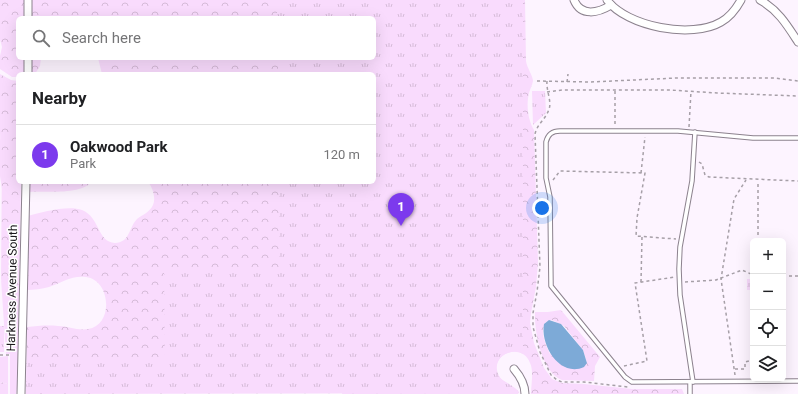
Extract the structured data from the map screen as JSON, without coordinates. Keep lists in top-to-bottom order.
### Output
{
  "streets": {
    "street": ["Harkness Avenue South"]
  },
  "page": {
    "search": "Search here",
    "heading": "Nearby",
    "list": [
      {
        "mark": "1",
        "name": "Oakwood Park",
        "note": "Park",
        "value": "120 m"
      }
    ],
    "pins": "1",
    "map_buttons": ["+", "−"]
  }
}
